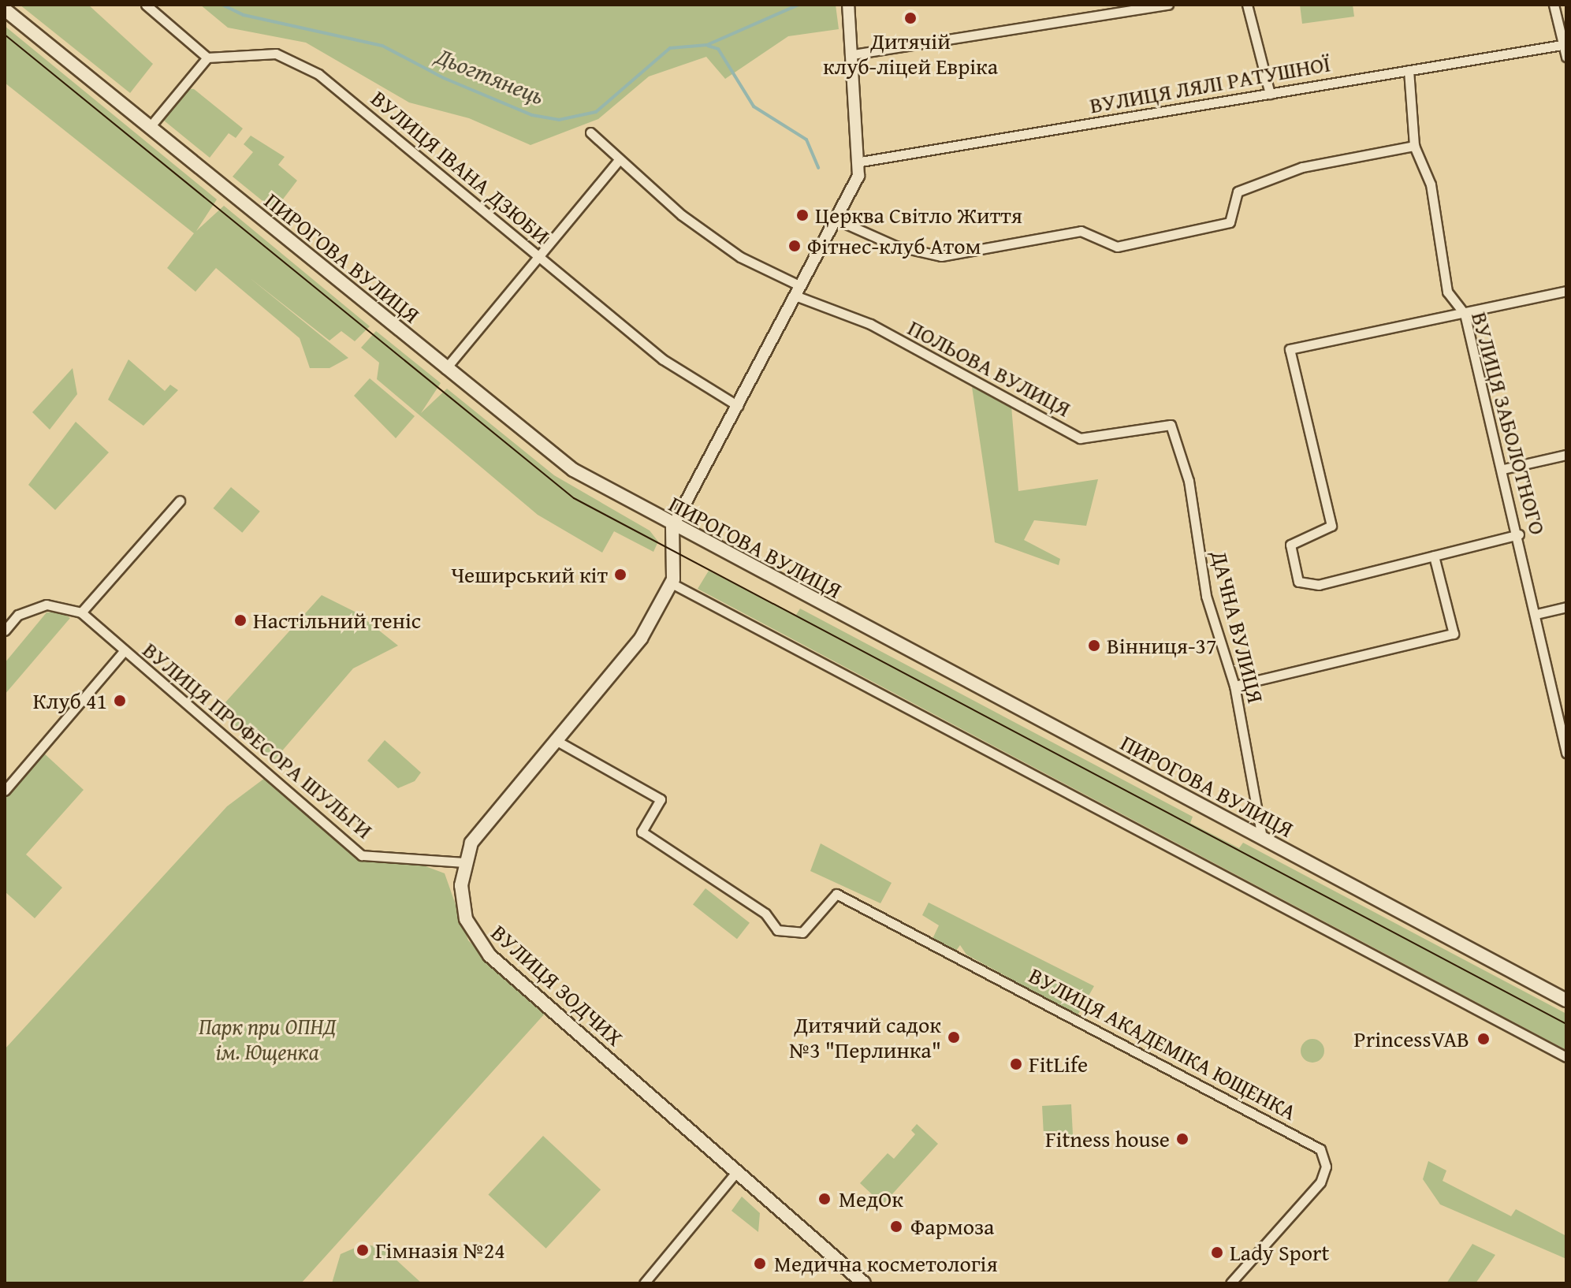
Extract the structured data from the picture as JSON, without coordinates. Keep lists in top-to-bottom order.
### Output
{
  "streets": {
    "main road": ["ПИРОГОВА ВУЛИЦЯ", "ВУЛИЦЯ ЗОДЧИХ"],
    "street": [
      "ВУЛИЦЯ ЛЯЛІ РАТУШНОЇ",
      "ВУЛИЦЯ ІВАНА ДЗЮБИ",
      "ПОЛЬОВА ВУЛИЦЯ",
      "ВУЛИЦЯ ЗАБОЛОТНОГО",
      "ДАЧНА ВУЛИЦЯ",
      "ВУЛИЦЯ ПРОФЕСОРА ШУЛЬГИ",
      "ВУЛИЦЯ АКАДЕМІКА ЮЩЕНКА"
    ]
  },
  "crossings": [
    ["ВУЛИЦЯ ЛЯЛІ РАТУШНОЇ", "ВУЛИЦЯ ЗАБОЛОТНОГО"],
    ["ПИРОГОВА ВУЛИЦЯ", "ДАЧНА ВУЛИЦЯ"],
    ["ПОЛЬОВА ВУЛИЦЯ", "ДАЧНА ВУЛИЦЯ"],
    ["ВУЛИЦЯ ПРОФЕСОРА ШУЛЬГИ", "ВУЛИЦЯ ЗОДЧИХ"]
  ],
  "water": ["Дьогтянець"],
  "parks": ["Парк при ОПНД ім. Ющенка"],
  "places": [
    "Дитячій клуб-ліцей Евріка",
    "Церква Світло Життя",
    "Фітнес-клуб Атом",
    "Чеширський кіт",
    "Настільний теніс",
    "Вінниця-37",
    "Клуб 41",
    "Дитячий садок №3 \"Перлинка\"",
    "PrincessVAB",
    "FitLife",
    "Fitness house",
    "МедОк",
    "Фармоза",
    "Гімназія №24",
    "Lady Sport",
    "Медична косметологія"
  ]
}
